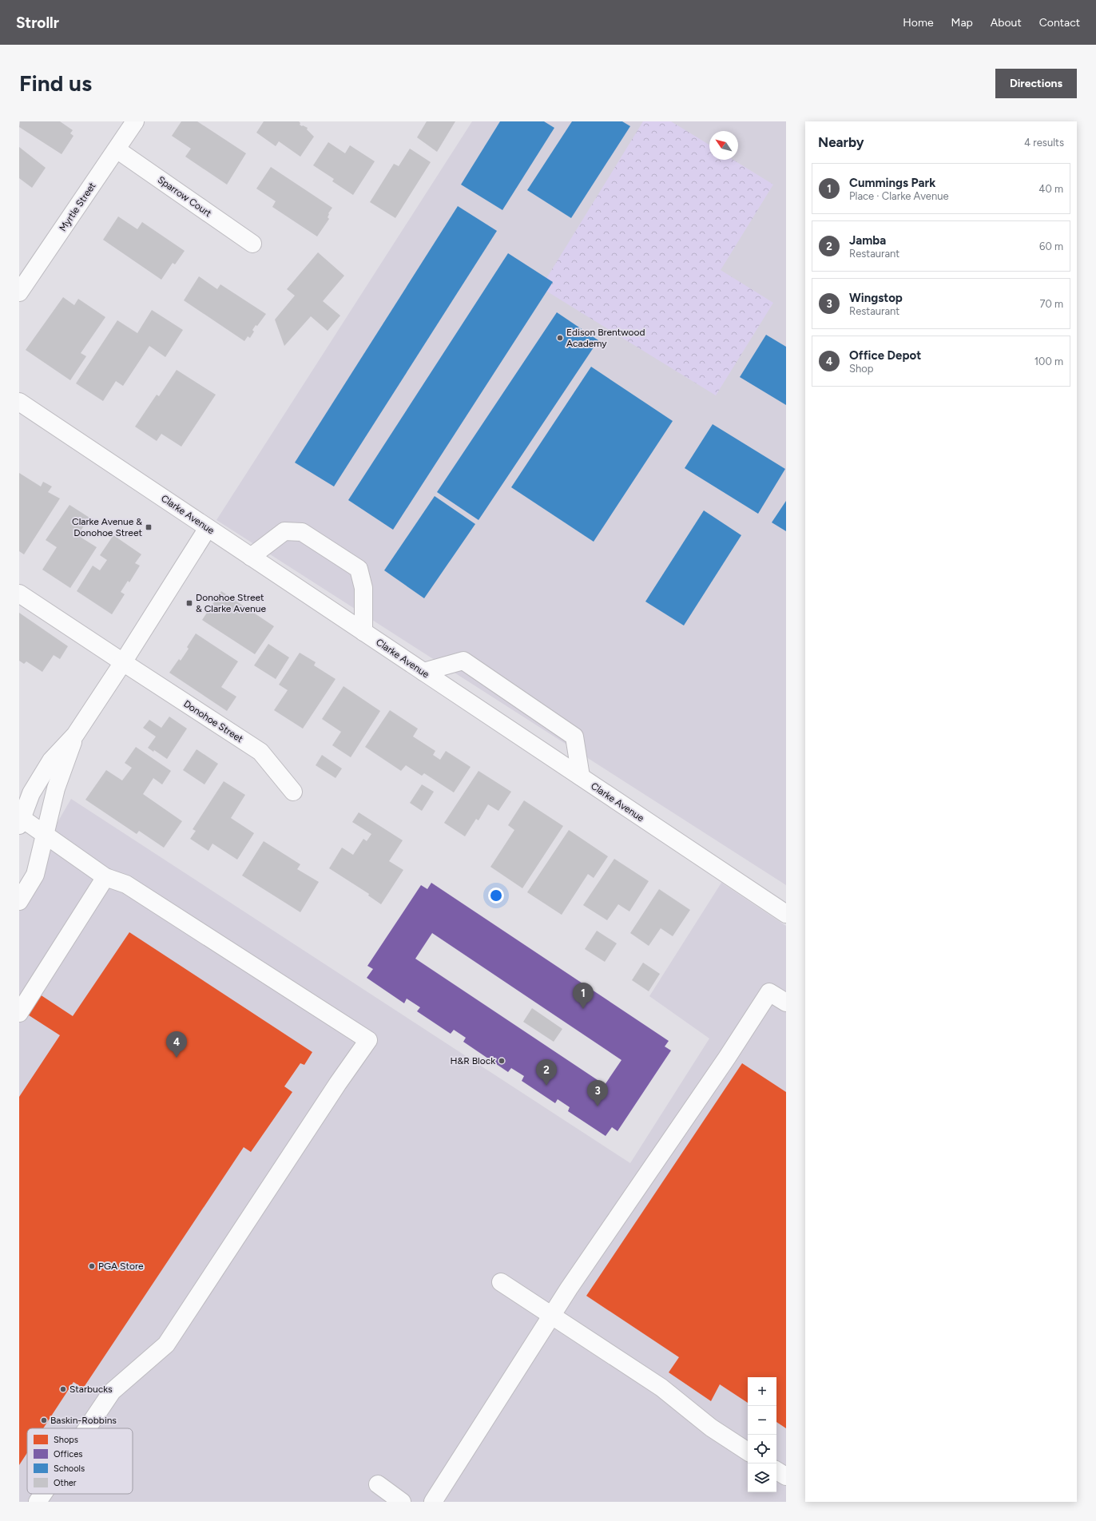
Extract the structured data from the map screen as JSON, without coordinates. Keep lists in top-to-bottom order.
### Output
{
  "streets": {
    "street": [
      "Sparrow Court",
      "Myrtle Street",
      "Clarke Avenue",
      "Donohoe Street"
    ]
  },
  "crossings": [
    ["Sparrow Court", "Myrtle Street"]
  ],
  "places": {
    "other": [
      "Edison Brentwood Academy",
      "H&R Block",
      "PGA Store",
      "Starbucks",
      "Baskin-Robbins"
    ],
    "transit": ["Clarke Avenue & Donohoe Street", "Donohoe Street & Clarke Avenue"]
  },
  "legend": [
    "Shops",
    "Offices",
    "Schools",
    "Other"
  ],
  "north": "top left",
  "page": {
    "header": "Strollr",
    "nav": [
      "Home",
      "Map",
      "About",
      "Contact"
    ],
    "buttons": "Directions",
    "title": "Find us",
    "heading": ["Nearby", "4 results"],
    "list": [
      {
        "mark": "1",
        "name": "Cummings Park",
        "note": "Place · Clarke Avenue",
        "value": "40 m"
      },
      {
        "mark": "2",
        "name": "Jamba",
        "note": "Restaurant",
        "value": "60 m"
      },
      {
        "mark": "3",
        "name": "Wingstop",
        "note": "Restaurant",
        "value": "70 m"
      },
      {
        "mark": "4",
        "name": "Office Depot",
        "note": "Shop",
        "value": "100 m"
      }
    ],
    "pins": [
      "1",
      "4",
      "2",
      "3"
    ],
    "map_buttons": ["+", "−"]
  }
}
